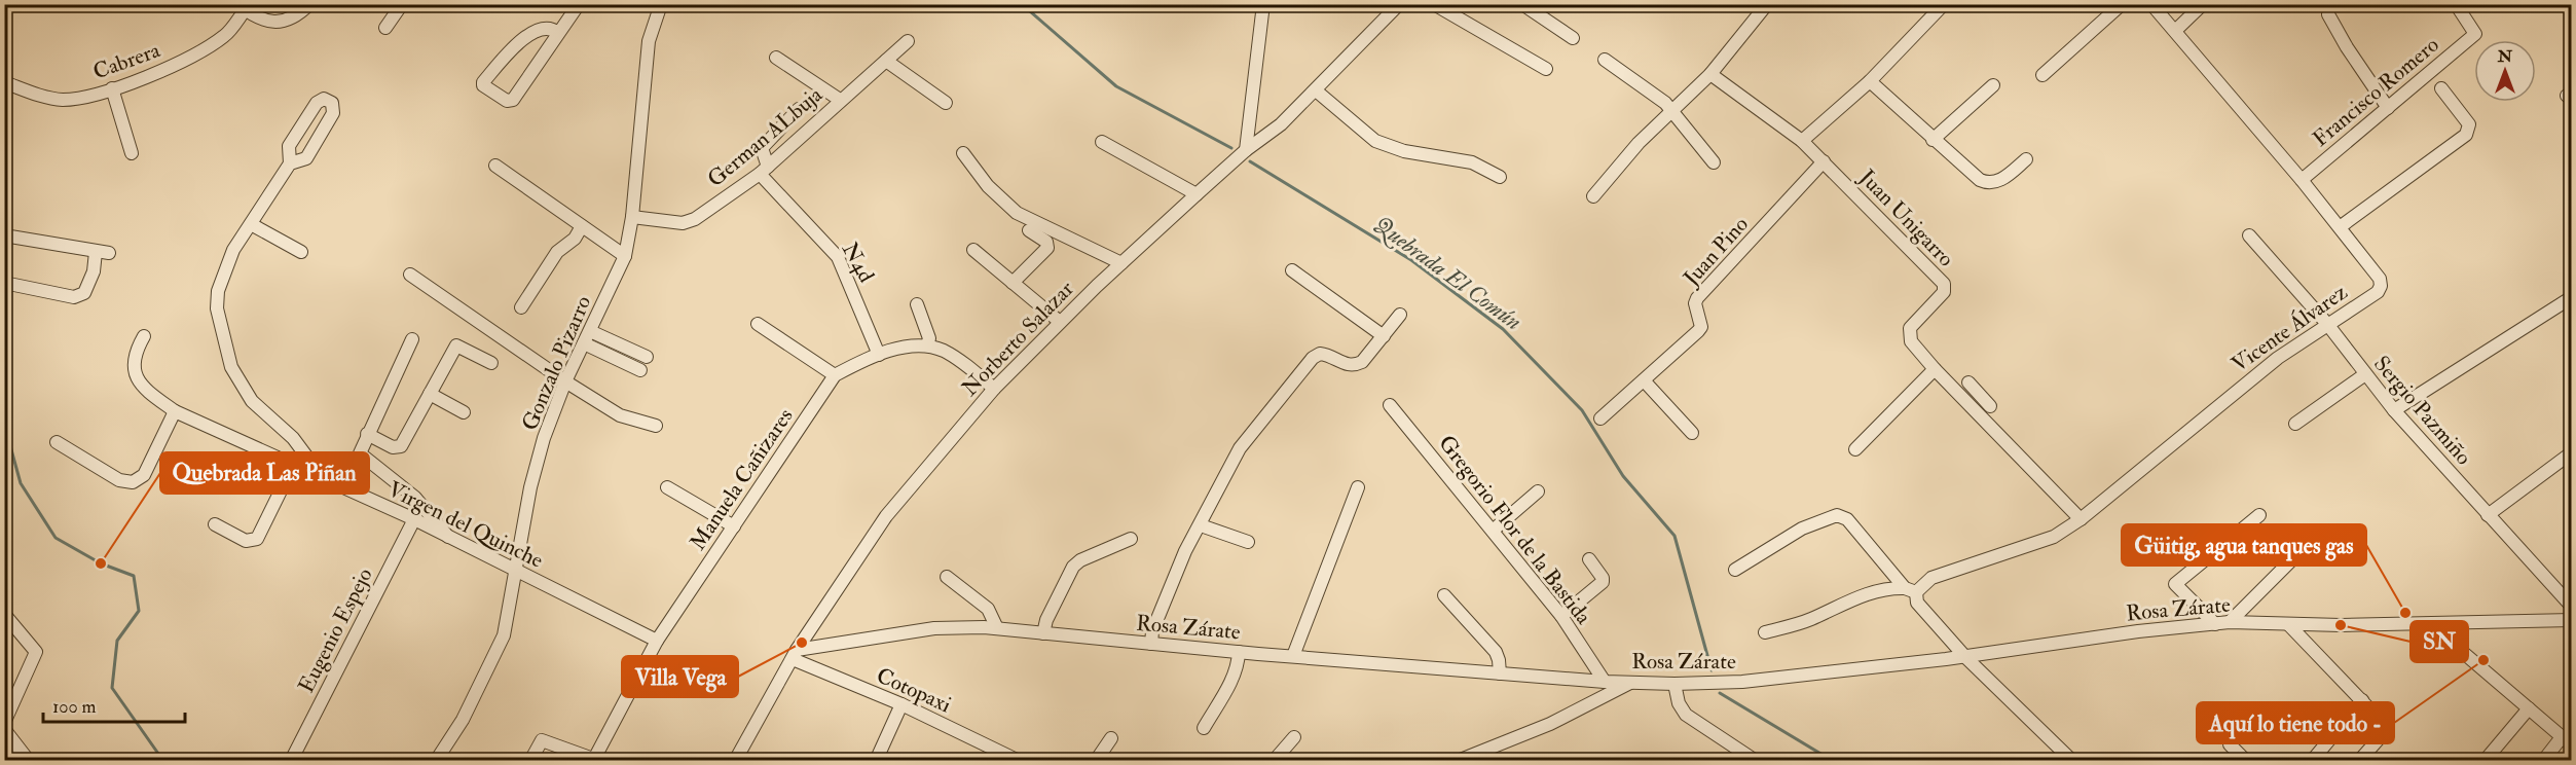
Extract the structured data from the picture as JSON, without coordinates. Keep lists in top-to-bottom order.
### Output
{
  "streets": {
    "street": [
      "Cabrera",
      "Francisco Romero",
      "German ALbuja",
      "Juan Unigarro",
      "Juan Pino",
      "N4d",
      "Vicente Álvarez",
      "Norberto Salazar",
      "Gonzalo Pizarro",
      "Sergio Pazmiño",
      "Manuela Cañizares",
      "Virgen del Quinche",
      "Gregorio Flor de la Bastida",
      "Rosa Zárate",
      "Eugenio Espejo",
      "Cotopaxi"
    ]
  },
  "crossings": [
    ["Francisco Romero", "Vicente Álvarez"],
    ["German ALbuja", "N4d"],
    ["German ALbuja", "Gonzalo Pizarro"],
    ["Juan Unigarro", "Juan Pino"],
    ["Juan Unigarro", "Vicente Álvarez"],
    ["Vicente Álvarez", "Sergio Pazmiño"],
    ["Norberto Salazar", "Rosa Zárate"],
    ["Norberto Salazar", "Cotopaxi"],
    ["Gonzalo Pizarro", "Virgen del Quinche"],
    ["Manuela Cañizares", "Virgen del Quinche"],
    ["Virgen del Quinche", "Eugenio Espejo"],
    ["Gregorio Flor de la Bastida", "Rosa Zárate"],
    ["Rosa Zárate", "Cotopaxi"]
  ],
  "water": ["Quebrada El Común"],
  "places": [
    "Quebrada Las Piñan",
    "Güitig, agua tanques gas",
    "SN",
    "Villa Vega",
    "Aquí lo tiene todo -"
  ],
  "scale_bar": "100 m",
  "north": "top"
}
